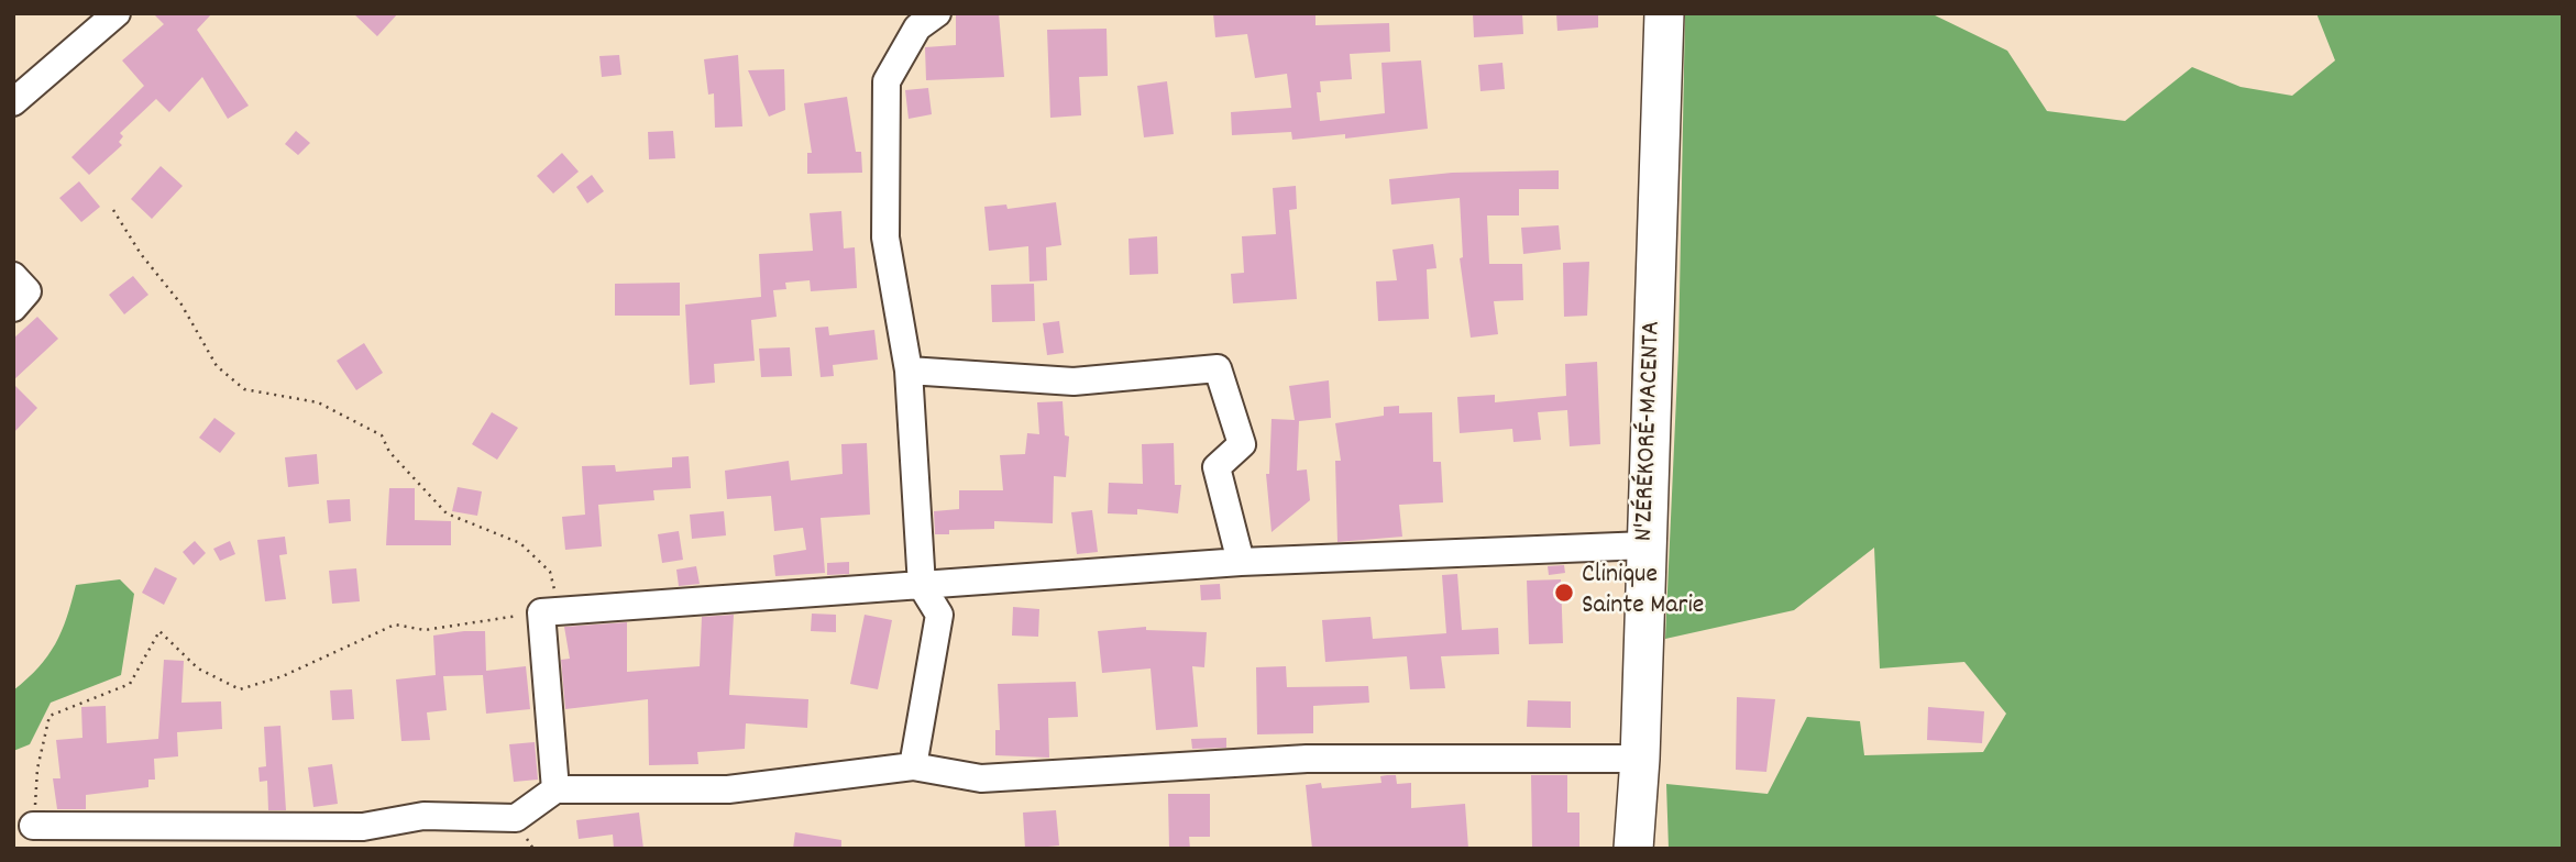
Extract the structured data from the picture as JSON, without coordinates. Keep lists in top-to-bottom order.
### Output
{
  "streets": {
    "highway": ["N'ZÉRÉKORÉ-MACENTA"]
  },
  "places": ["Clinique Sainte Marie"]
}
